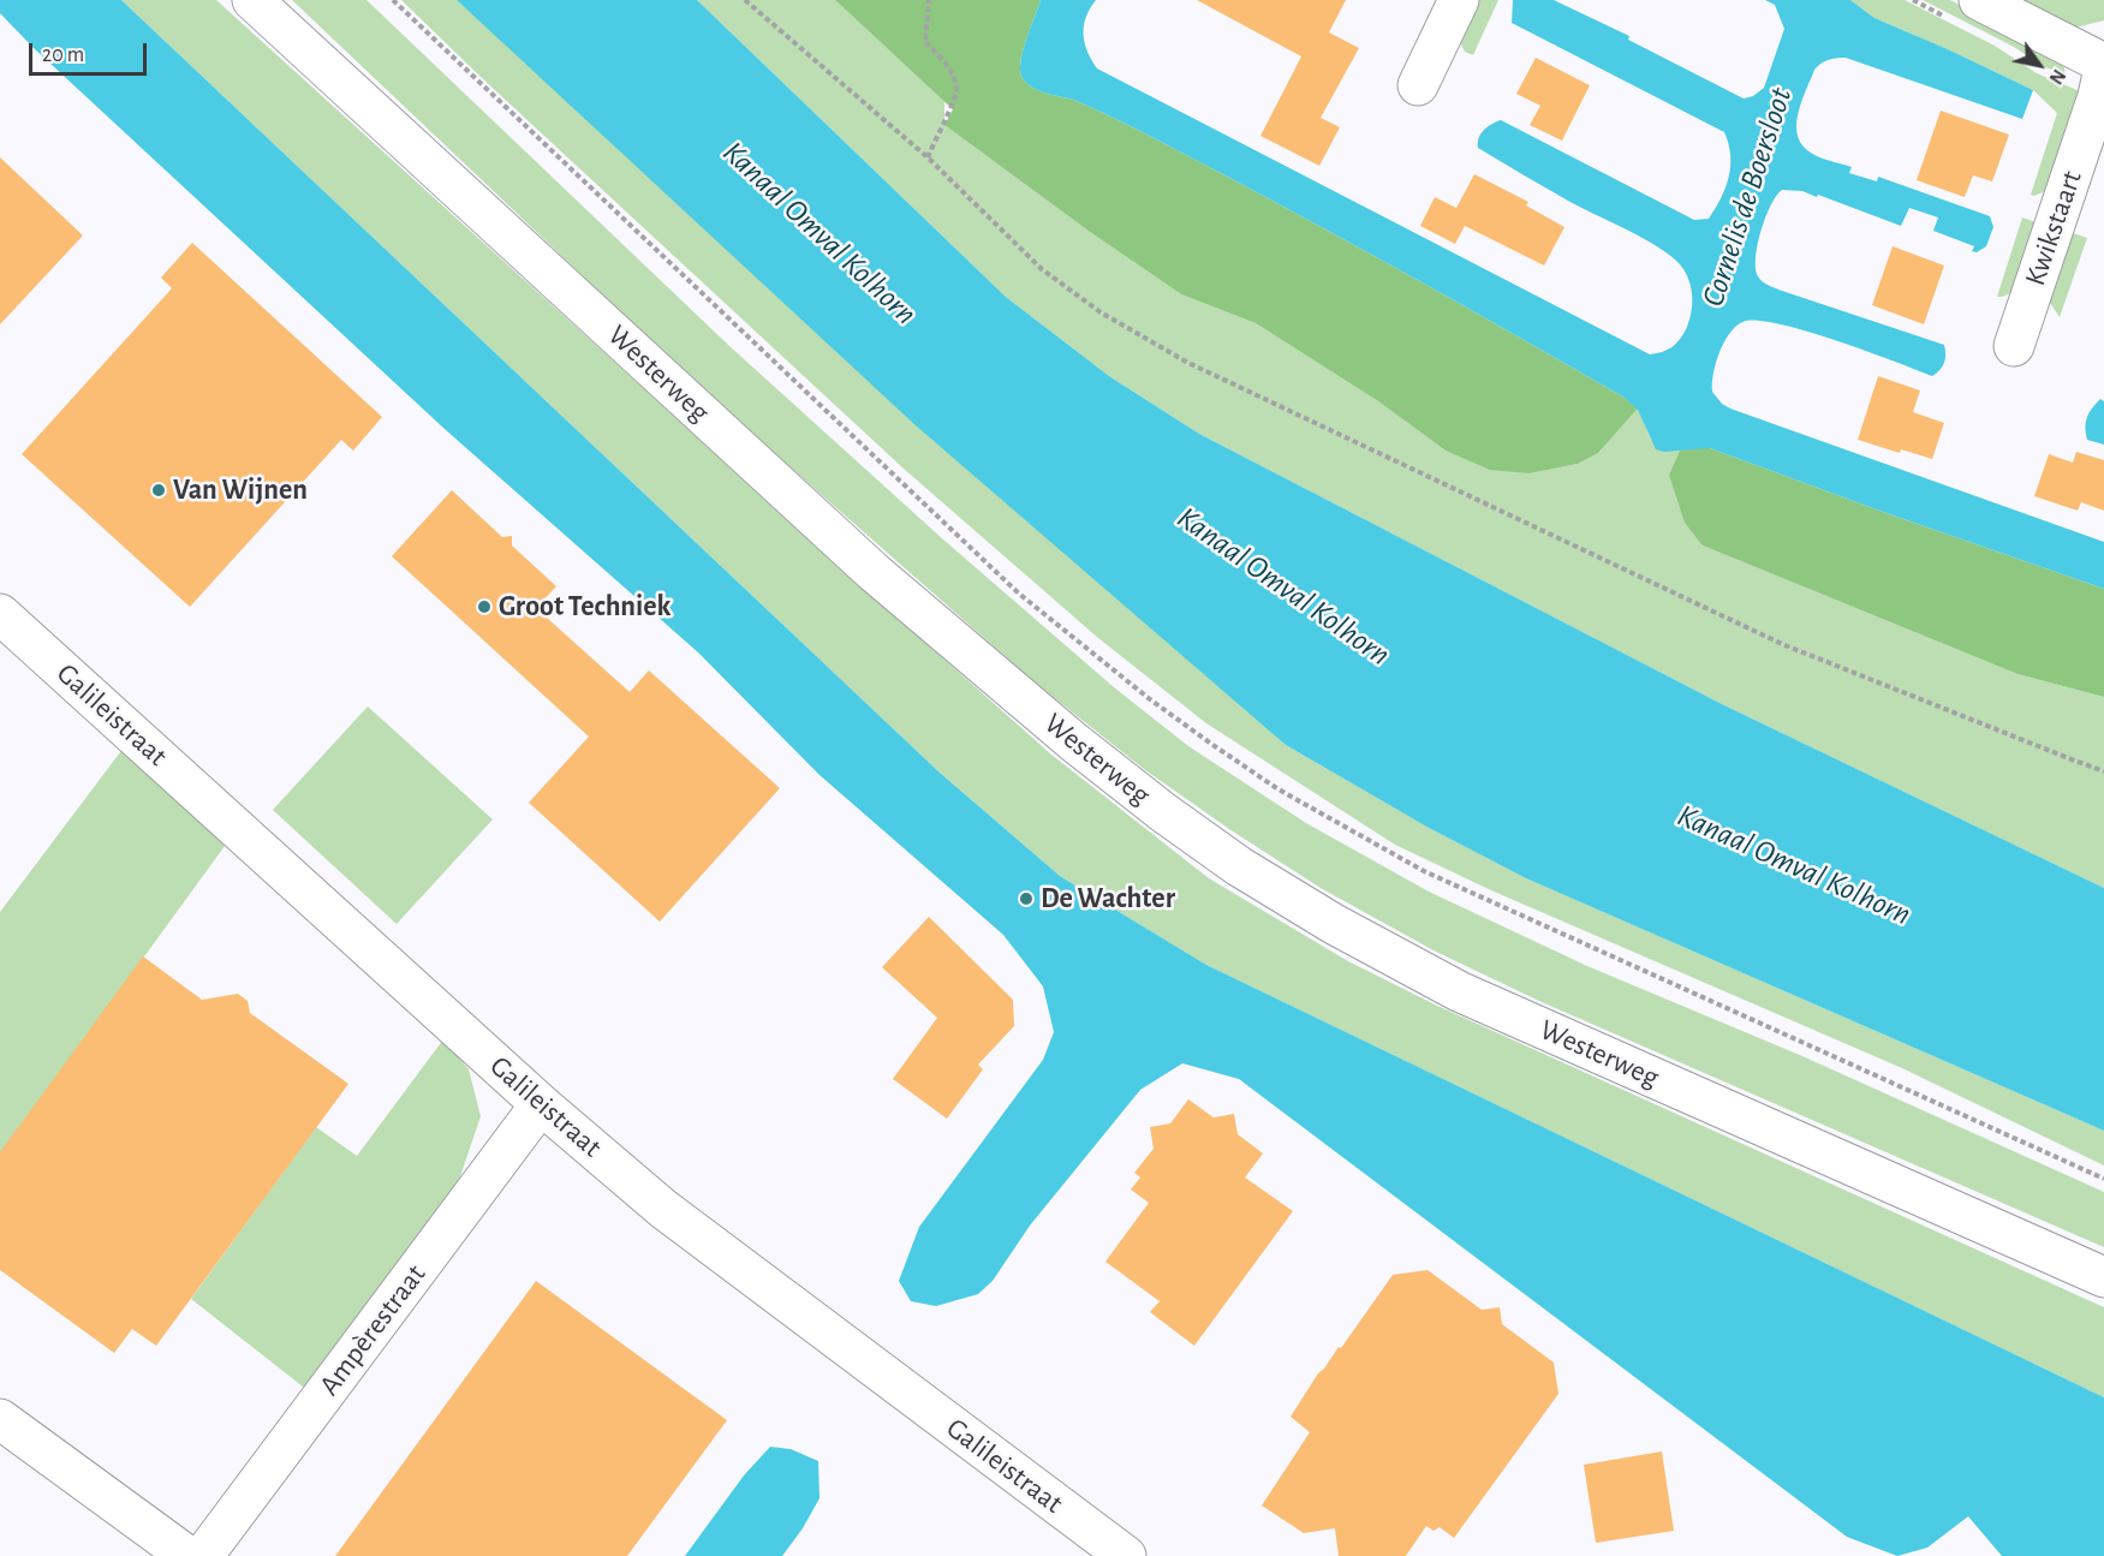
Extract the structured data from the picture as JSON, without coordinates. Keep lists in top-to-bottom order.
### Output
{
  "streets": {
    "street": [
      "Kwikstaart",
      "Westerweg",
      "Galileistraat",
      "Ampèrestraat"
    ]
  },
  "crossings": [
    ["Galileistraat", "Ampèrestraat"]
  ],
  "water": ["Cornelis de Boersloot", "Kanaal Omval Kolhorn"],
  "places": ["Van Wijnen", "Groot Techniek", "De Wachter"],
  "scale_bar": "20 m",
  "north": "bottom right"
}
